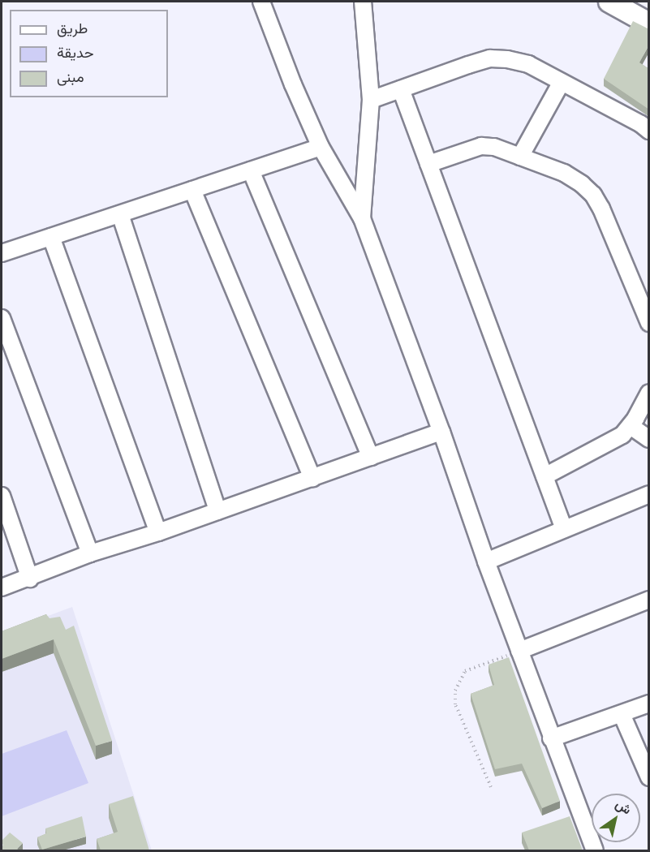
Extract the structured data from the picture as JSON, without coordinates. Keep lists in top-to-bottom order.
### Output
{
  "legend": ["طريق", "حديقة", "مبنى"],
  "north": "top right"
}
